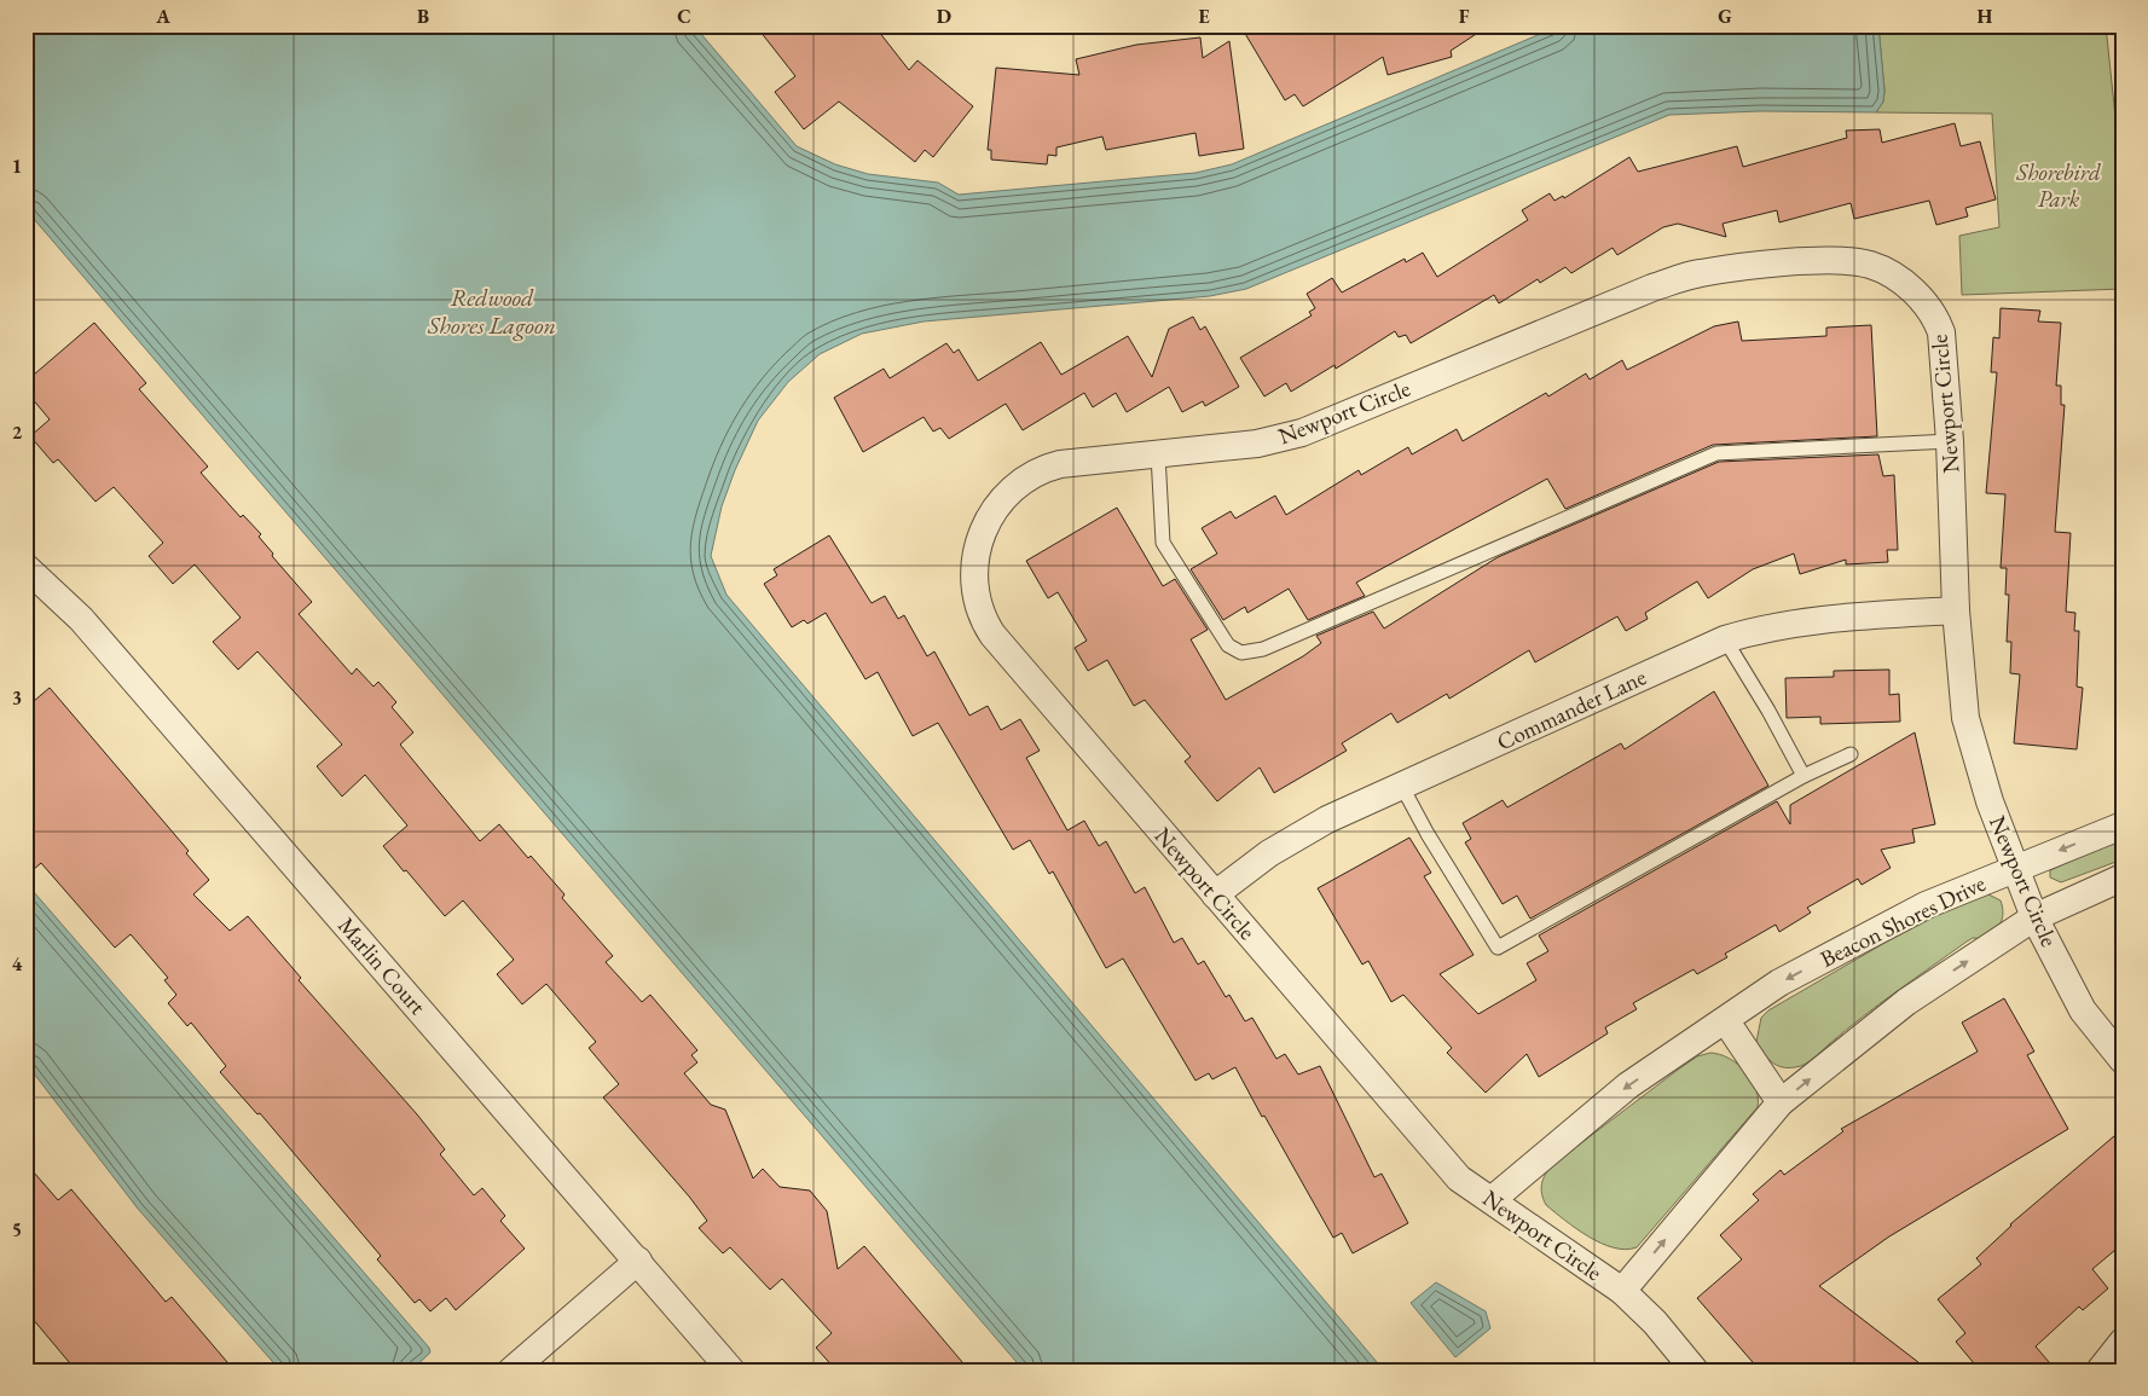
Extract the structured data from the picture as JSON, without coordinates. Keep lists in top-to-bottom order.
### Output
{
  "streets": {
    "street": [
      "Newport Circle",
      "Commander Lane",
      "Beacon Shores Drive",
      "Marlin Court"
    ]
  },
  "crossings": [
    ["Newport Circle", "Commander Lane"],
    ["Newport Circle", "Beacon Shores Drive"]
  ],
  "water": ["Redwood Shores Lagoon"],
  "parks": ["Shorebird Park"],
  "grid": {
    "columns": [
      "A",
      "B",
      "C",
      "D",
      "E",
      "F",
      "G",
      "H"
    ],
    "rows": [
      "1",
      "2",
      "3",
      "4",
      "5"
    ]
  }
}
